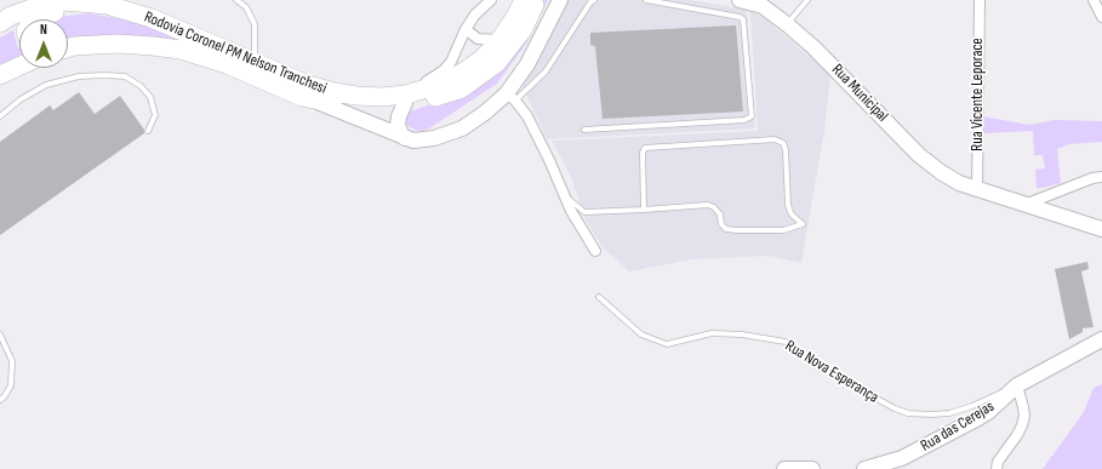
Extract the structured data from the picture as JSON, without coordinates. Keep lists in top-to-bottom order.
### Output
{
  "streets": {
    "highway": ["Rodovia Coronel PM Nelson Tranchesi"],
    "main road": ["Rua Municipal", "Rua das Cerejas"],
    "street": ["Rua Vicente Leporace"],
    "lane": ["Rua Nova Esperança"]
  },
  "crossings": [
    ["Rua Municipal", "Rua Vicente Leporace"],
    ["Rua Nova Esperança", "Rua das Cerejas"]
  ],
  "north": "top"
}
